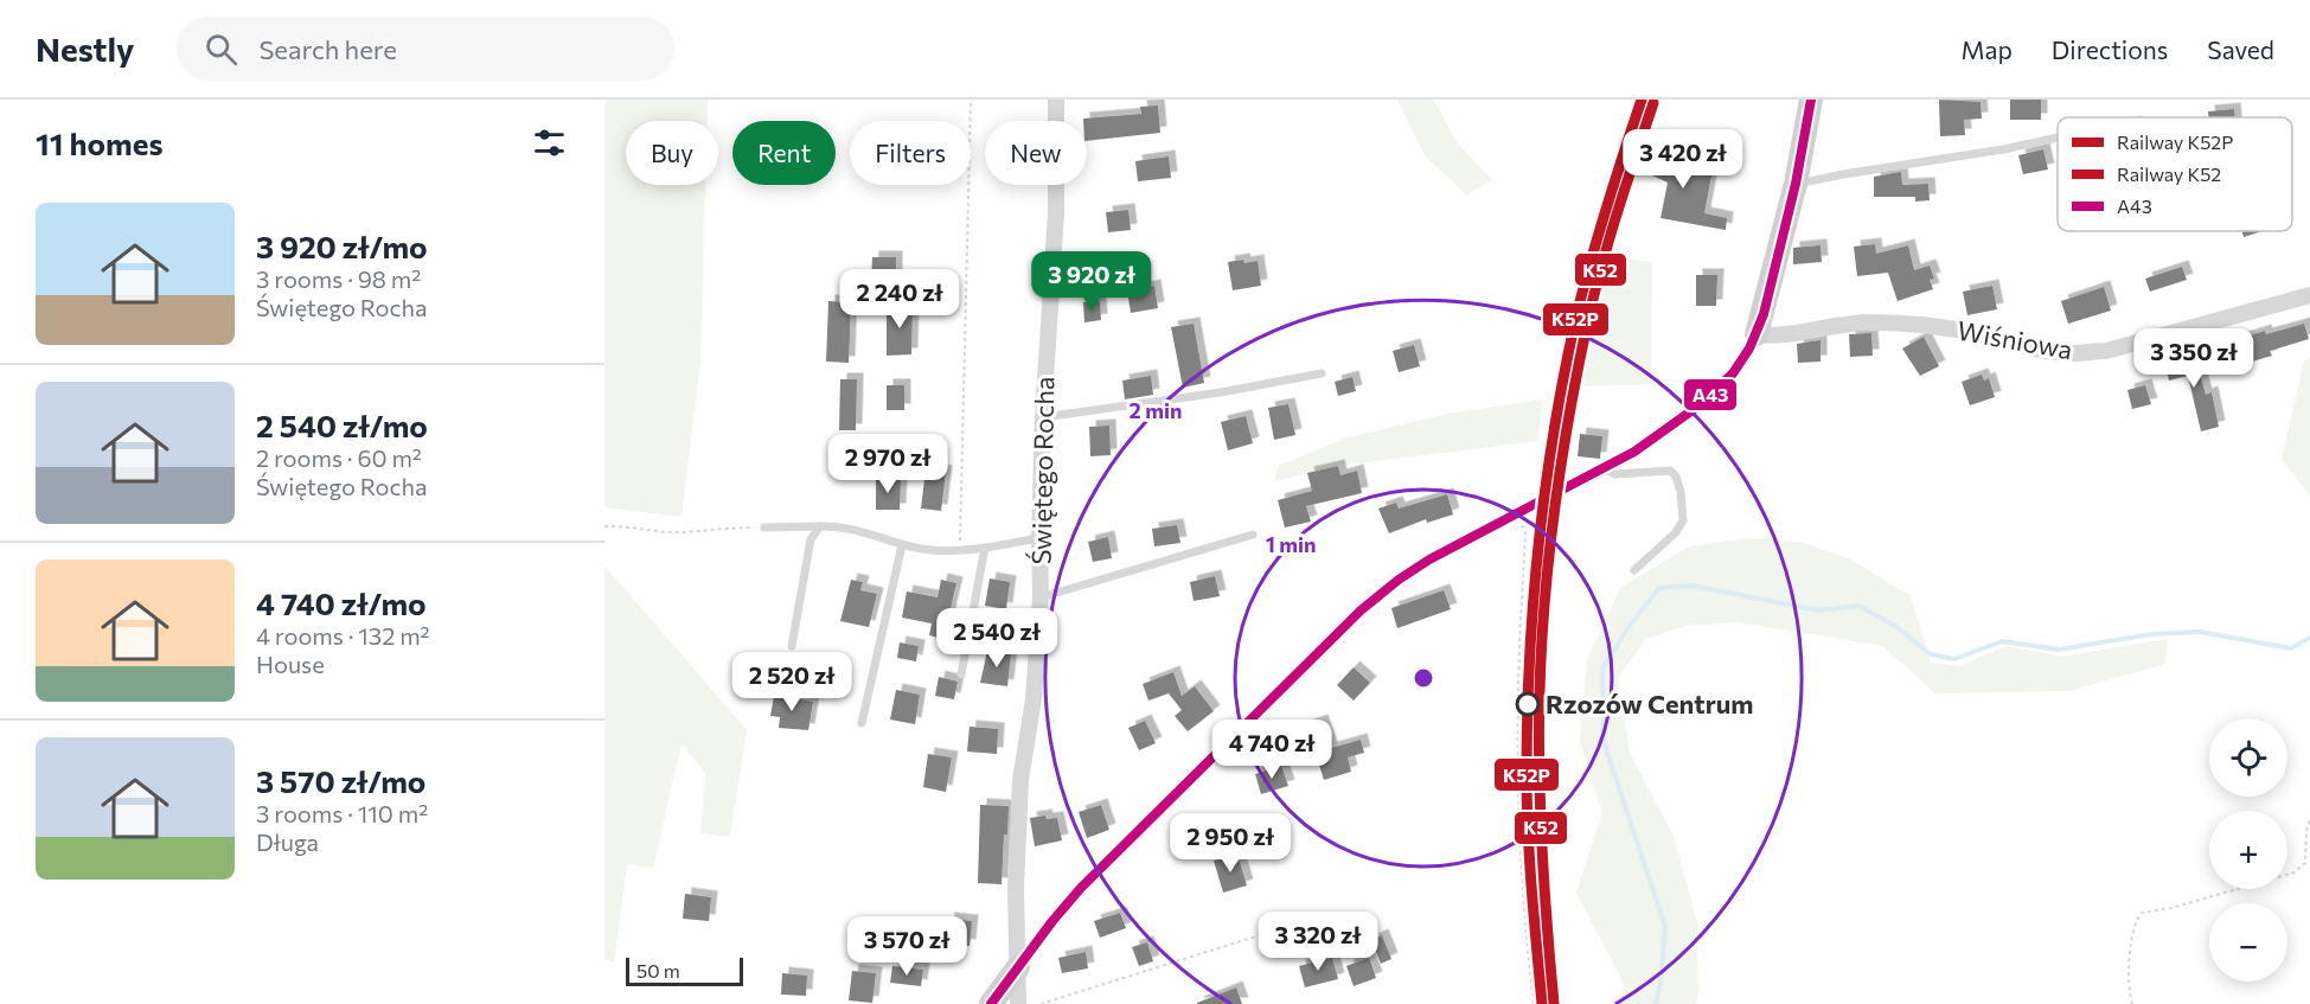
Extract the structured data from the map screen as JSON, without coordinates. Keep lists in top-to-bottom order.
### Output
{
  "streets": {
    "street": ["Wiśniowa", "Świętego Rocha"]
  },
  "places": ["Rzozów Centrum"],
  "lines": ["rail line K52P", "transit line A43", "rail line K52"],
  "legend": ["Railway K52P", "Railway K52", "A43"],
  "scale_bar": "50 m",
  "page": {
    "header": "Nestly",
    "search": "Search here",
    "nav": ["Map", "Directions", "Saved"],
    "heading": "11 homes",
    "chip": [
      "Buy",
      "Rent",
      "Filters",
      "New"
    ],
    "price": [
      "3 420 zł",
      "3 920 zł",
      "2 240 zł",
      "3 350 zł",
      "2 970 zł",
      "2 540 zł",
      "2 520 zł",
      "4 740 zł",
      "2 950 zł",
      "3 320 zł",
      "3 570 zł"
    ],
    "list": [
      {
        "name": "3 920 zł/mo",
        "note": "3 rooms · 98 m² · Świętego Rocha"
      },
      {
        "name": "2 540 zł/mo",
        "note": "2 rooms · 60 m² · Świętego Rocha"
      },
      {
        "name": "4 740 zł/mo",
        "note": "4 rooms · 132 m² · House"
      },
      {
        "name": "3 570 zł/mo",
        "note": "3 rooms · 110 m² · Długa"
      }
    ],
    "map_buttons": ["+", "−"],
    "scale": "50 m"
  },
  "rings": ["2 min", "1 min"]
}
